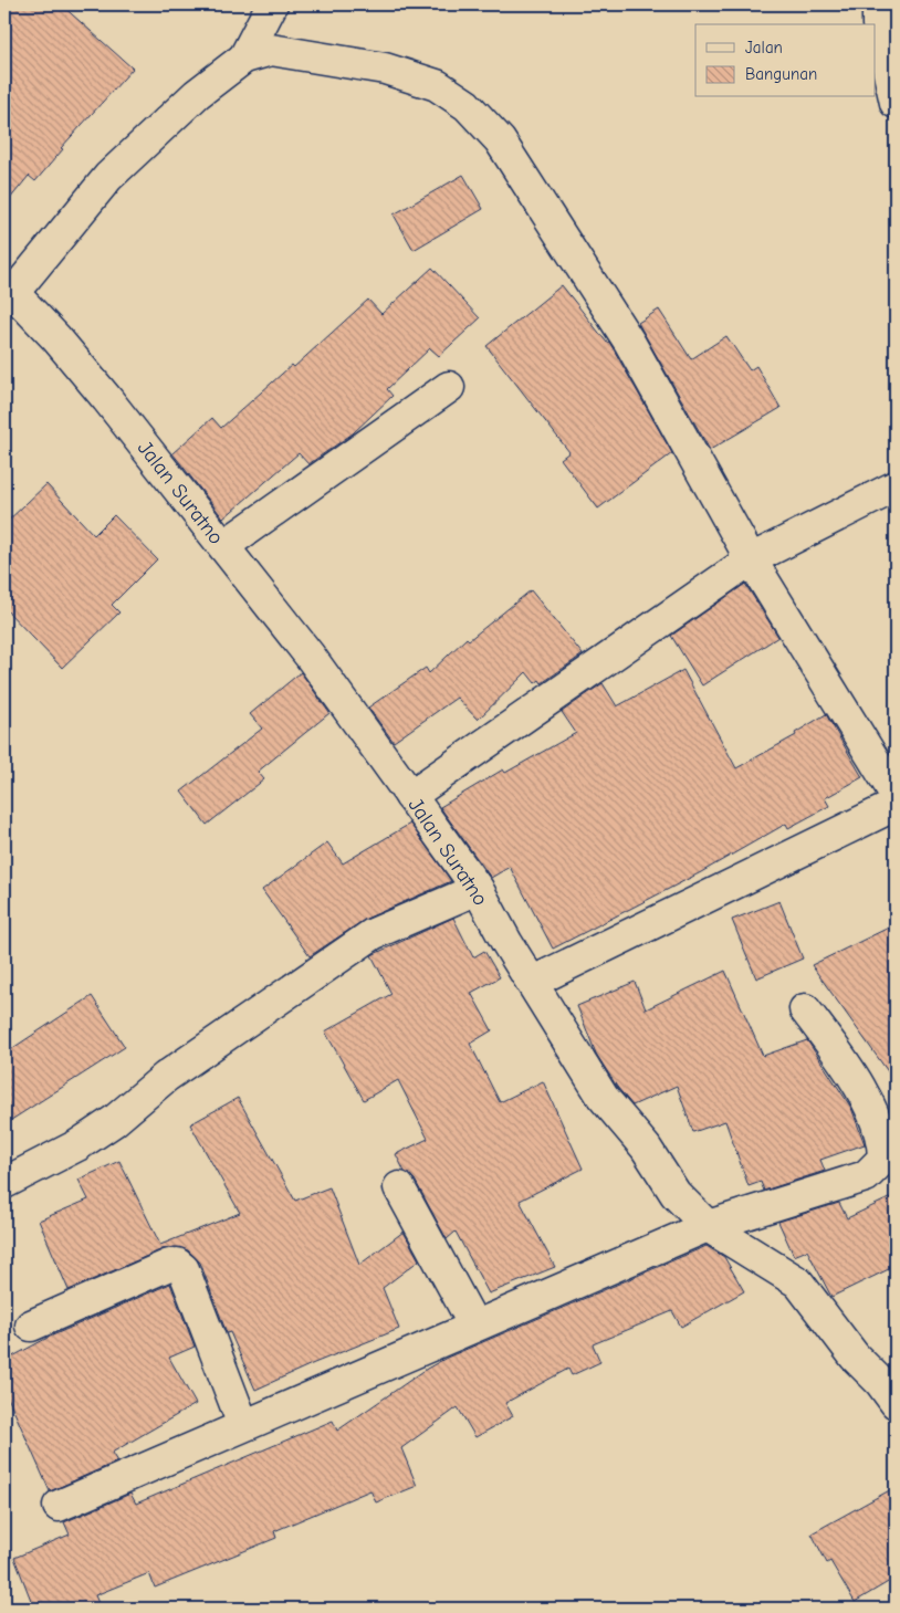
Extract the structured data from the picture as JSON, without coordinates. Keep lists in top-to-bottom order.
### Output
{
  "streets": {
    "street": ["Jalan Suratno"]
  },
  "legend": ["Jalan", "Bangunan"]
}
